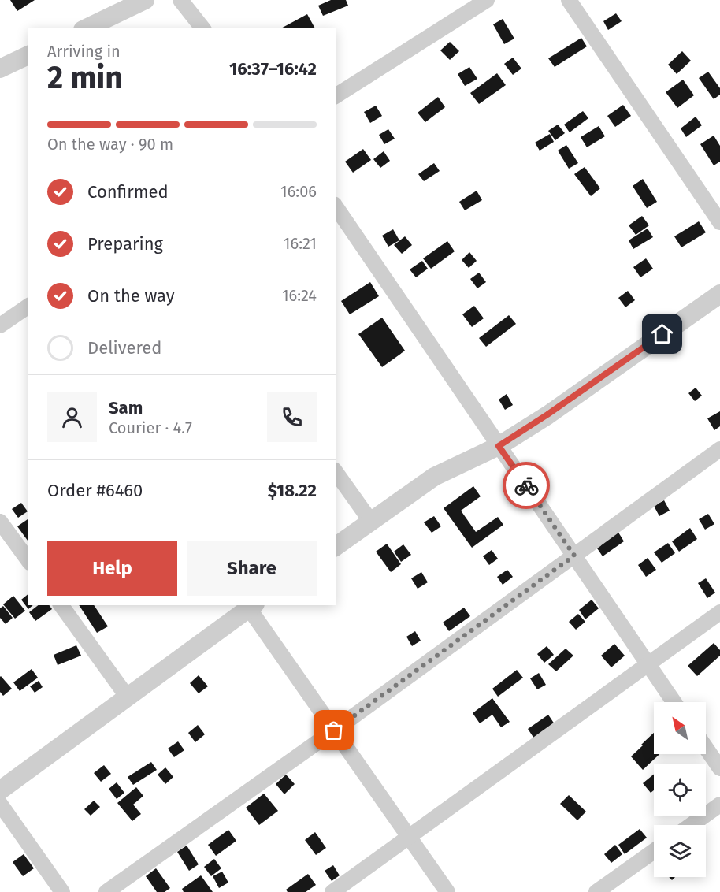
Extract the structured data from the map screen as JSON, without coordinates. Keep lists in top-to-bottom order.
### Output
{
  "north": "top left",
  "page": {
    "heading": ["2 min", "Arriving in", "16:37–16:42"],
    "panel": [
      "Sam",
      "Courier · 4.7",
      "Order #6460",
      "$18.22"
    ],
    "bar": "On the way · 90 m",
    "list": [
      ["Confirmed", "16:06"],
      ["Preparing", "16:21"],
      ["On the way", "16:24"],
      "Delivered"
    ],
    "buttons": ["Help", "Share"]
  }
}
